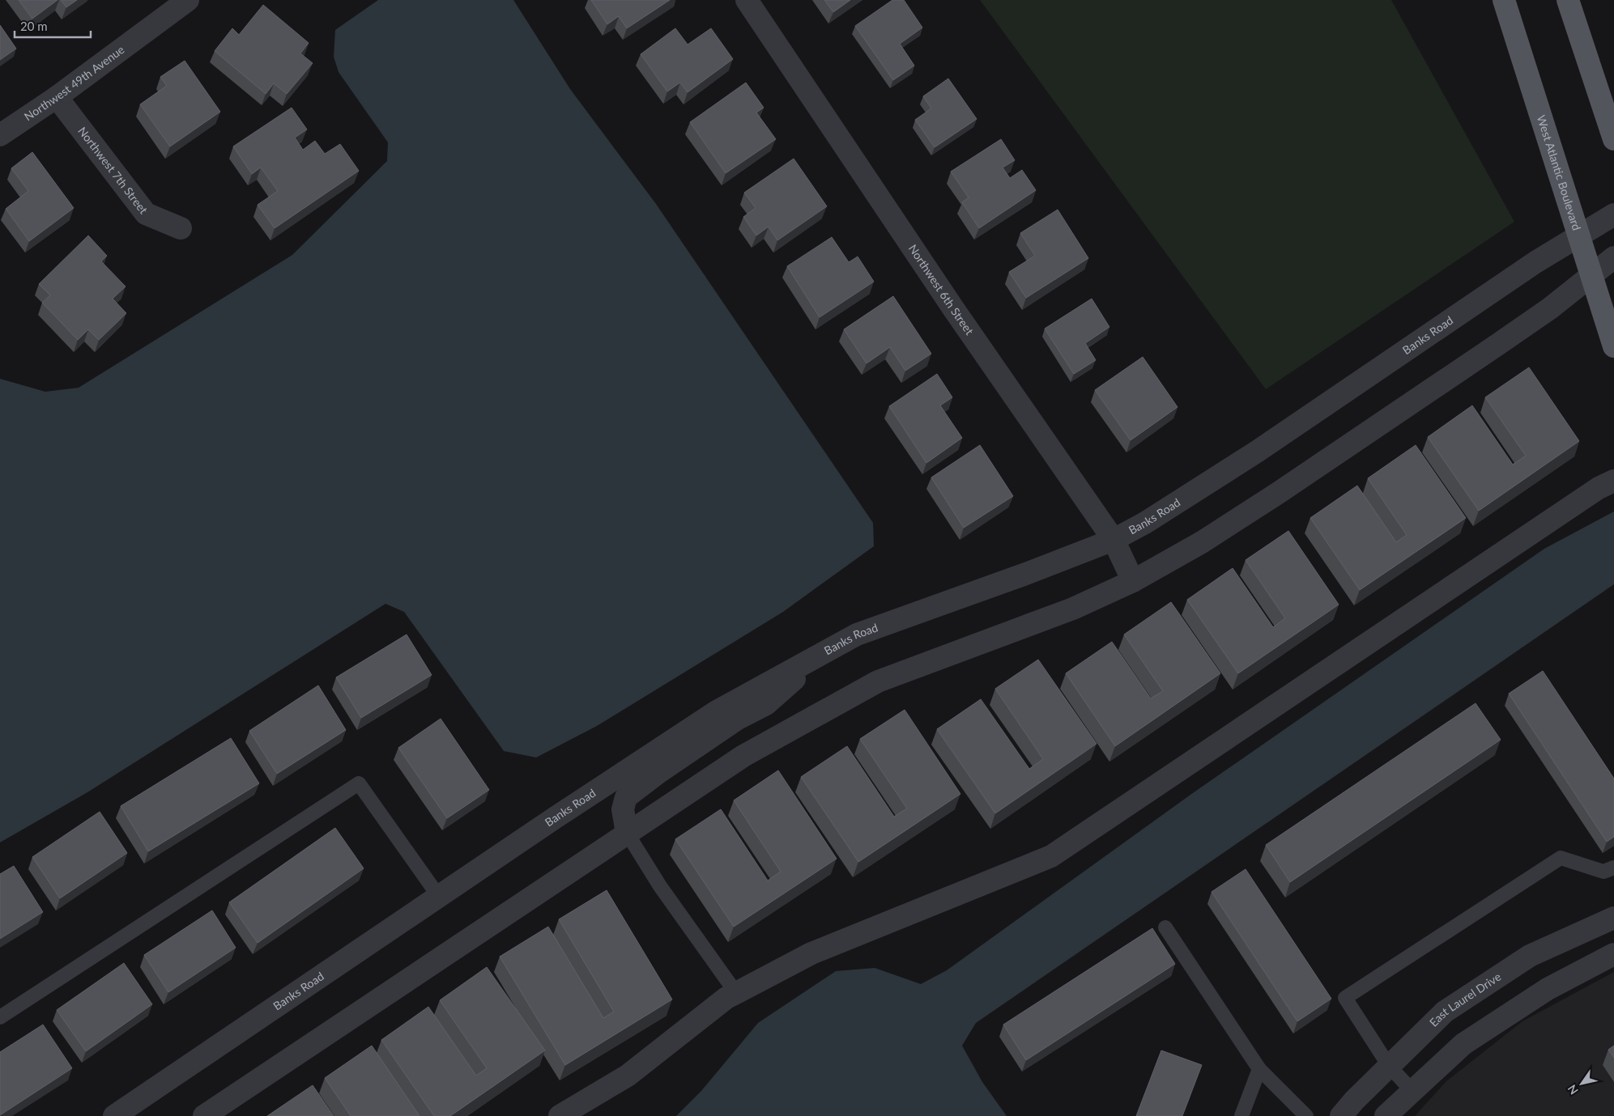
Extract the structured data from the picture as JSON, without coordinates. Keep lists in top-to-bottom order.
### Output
{
  "streets": {
    "main road": ["West Atlantic Boulevard"],
    "street": [
      "Northwest 49th Avenue",
      "Northwest 7th Street",
      "Northwest 6th Street",
      "Banks Road",
      "East Laurel Drive"
    ]
  },
  "crossings": [
    ["Northwest 49th Avenue", "Northwest 7th Street"],
    ["West Atlantic Boulevard", "Banks Road"],
    ["Northwest 6th Street", "Banks Road"]
  ],
  "scale_bar": "20 m",
  "north": "bottom left"
}
